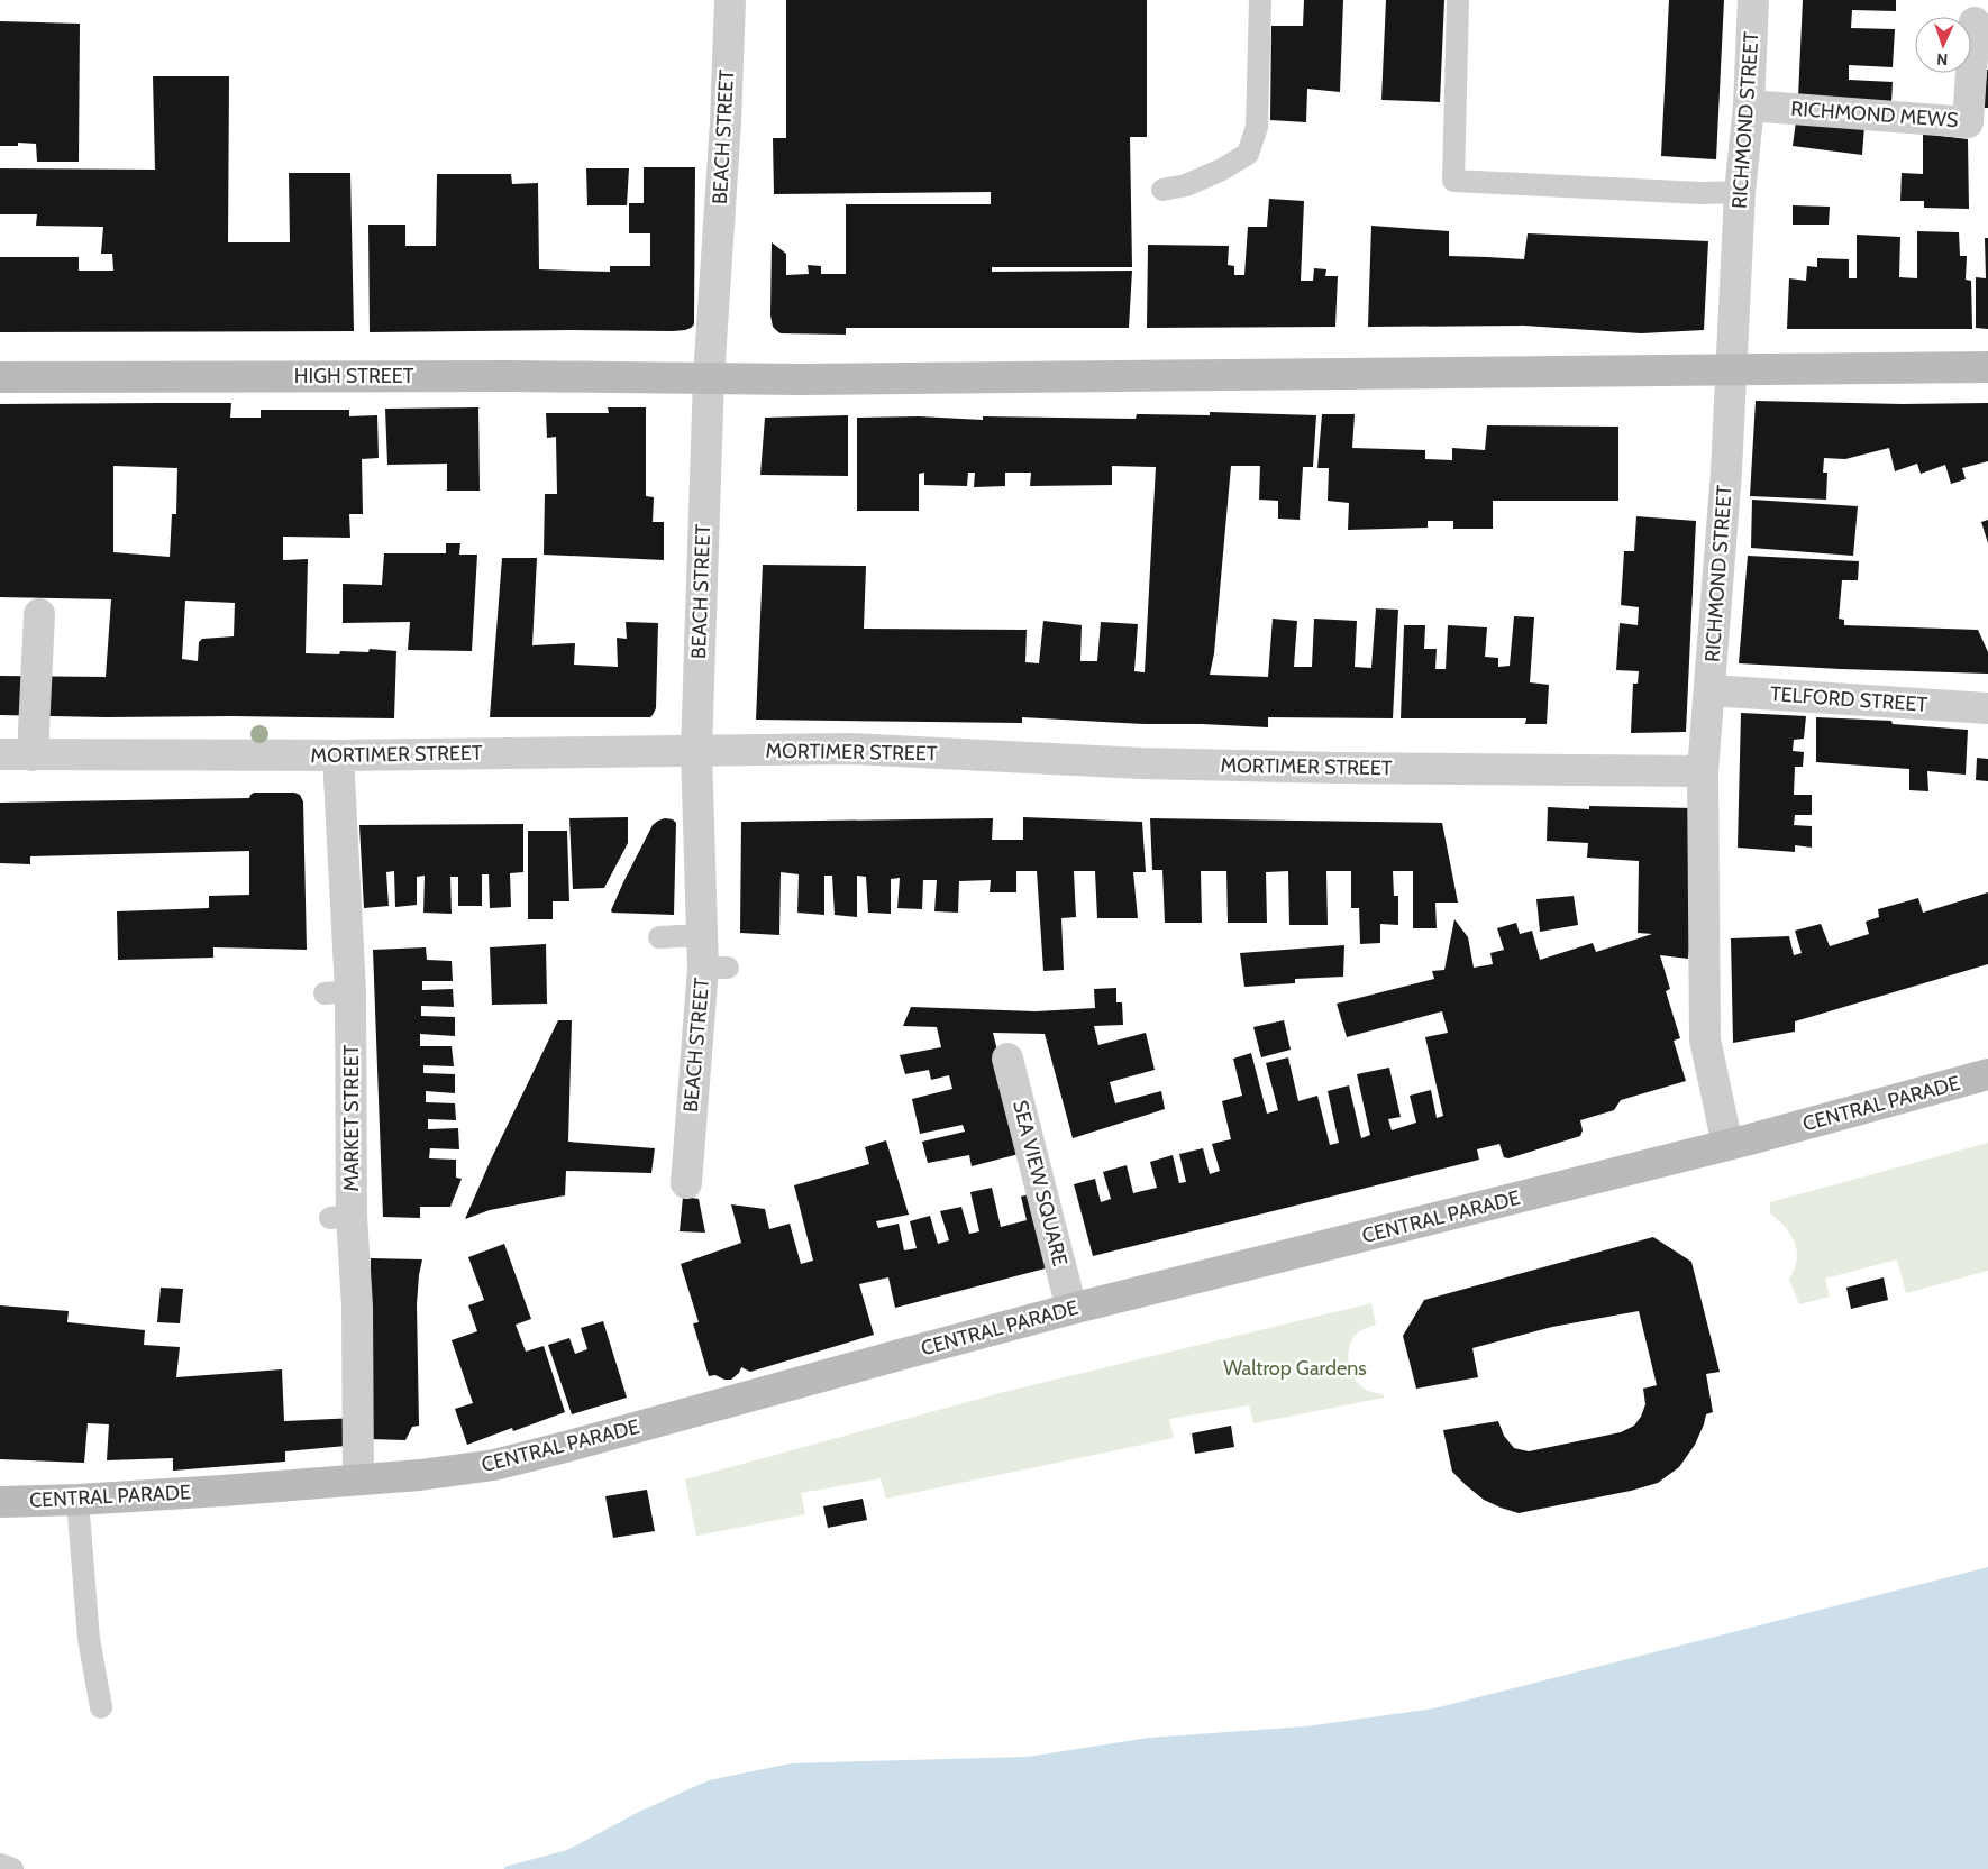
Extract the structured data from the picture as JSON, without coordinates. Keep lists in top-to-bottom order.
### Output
{
  "streets": {
    "street": [
      "RICHMOND MEWS",
      "RICHMOND STREET",
      "BEACH STREET",
      "HIGH STREET",
      "TELFORD STREET",
      "MORTIMER STREET",
      "CENTRAL PARADE",
      "MARKET STREET",
      "SEA VIEW SQUARE"
    ]
  },
  "crossings": [
    ["RICHMOND MEWS", "RICHMOND STREET"],
    ["RICHMOND STREET", "HIGH STREET"],
    ["RICHMOND STREET", "TELFORD STREET"],
    ["RICHMOND STREET", "MORTIMER STREET"],
    ["RICHMOND STREET", "CENTRAL PARADE"],
    ["BEACH STREET", "HIGH STREET"],
    ["BEACH STREET", "MORTIMER STREET"],
    ["MORTIMER STREET", "MARKET STREET"],
    ["CENTRAL PARADE", "MARKET STREET"],
    ["CENTRAL PARADE", "SEA VIEW SQUARE"]
  ],
  "parks": ["Waltrop Gardens"],
  "north": "bottom"
}
